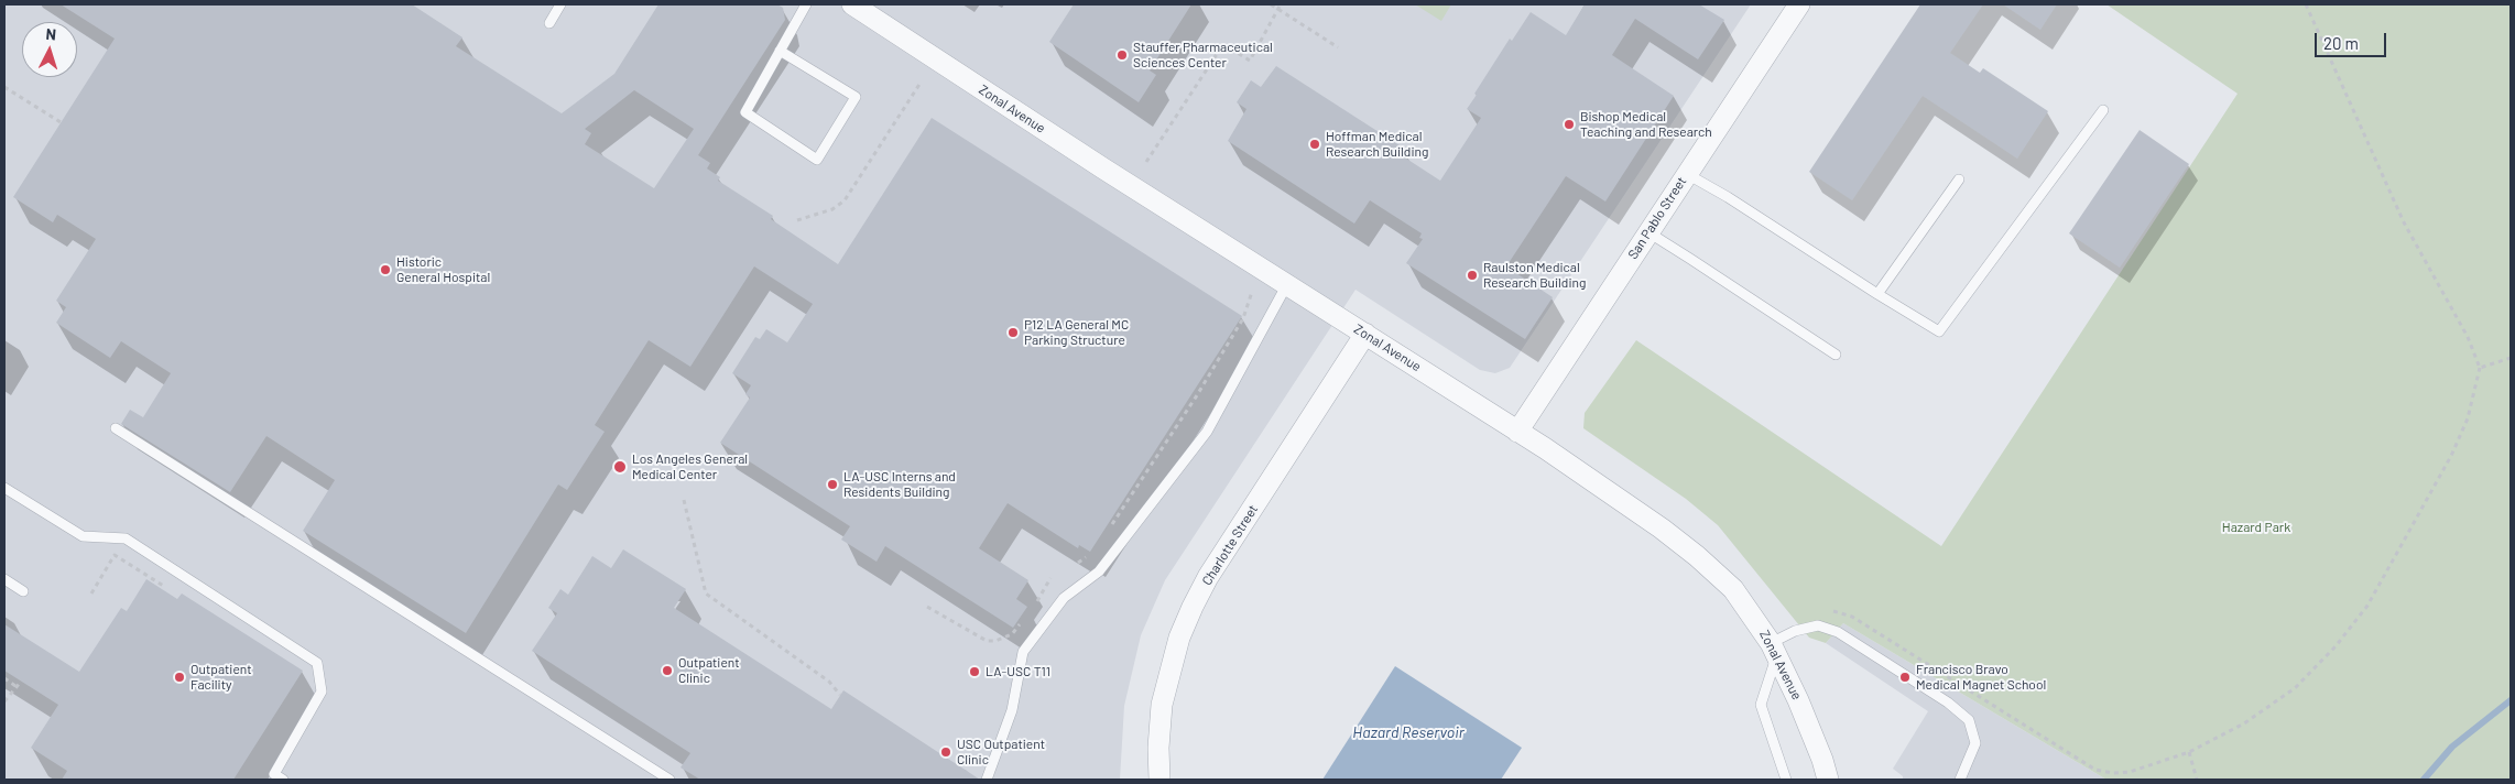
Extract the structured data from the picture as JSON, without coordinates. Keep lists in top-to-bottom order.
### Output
{
  "streets": {
    "street": ["Zonal Avenue", "San Pablo Street", "Charlotte Street"]
  },
  "crossings": [
    ["Zonal Avenue", "San Pablo Street"],
    ["Zonal Avenue", "Charlotte Street"]
  ],
  "water": ["Hazard Reservoir"],
  "parks": ["Hazard Park"],
  "places": [
    "Stauffer Pharmaceutical Sciences Center",
    "Bishop Medical Teaching and Research",
    "Hoffman Medical Research Building",
    "Historic General Hospital",
    "Raulston Medical Research Building",
    "P12 LA General MC Parking Structure",
    "Los Angeles General Medical Center",
    "LA-USC Interns and Residents Building",
    "Outpatient Clinic",
    "LA-USC T11",
    "Outpatient Facility",
    "Francisco Bravo Medical Magnet School",
    "USC Outpatient Clinic"
  ],
  "scale_bar": "20 m",
  "north": "top"
}
